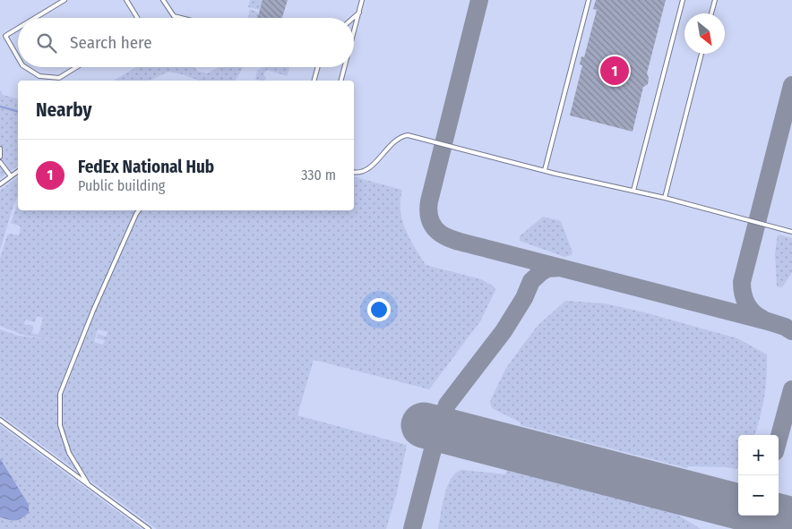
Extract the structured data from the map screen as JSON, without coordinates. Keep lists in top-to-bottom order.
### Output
{
  "north": "bottom right",
  "page": {
    "search": "Search here",
    "pins": "1",
    "heading": "Nearby",
    "list": [
      {
        "mark": "1",
        "name": "FedEx National Hub",
        "note": "Public building",
        "value": "330 m"
      }
    ],
    "map_buttons": ["+", "−"]
  }
}
